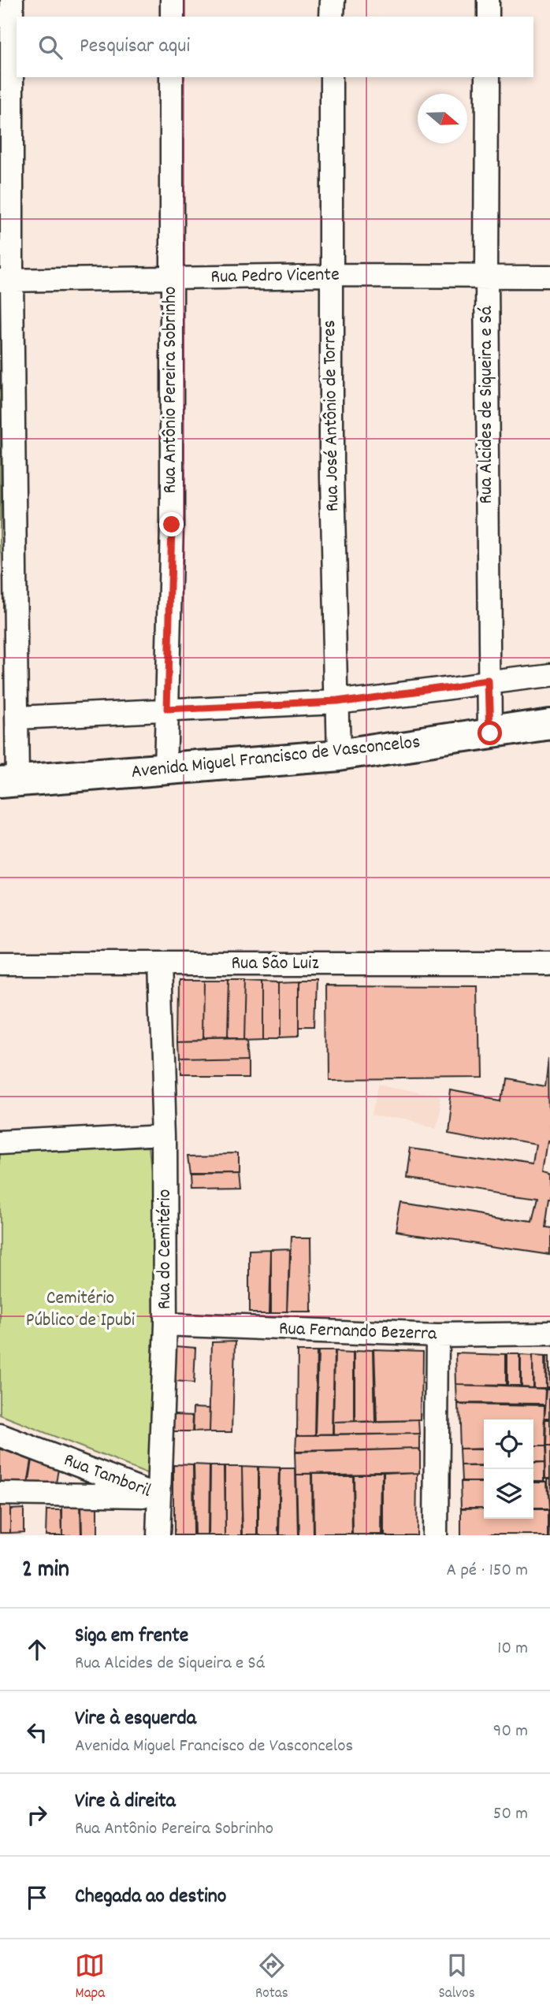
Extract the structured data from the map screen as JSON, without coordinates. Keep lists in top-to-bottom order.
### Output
{
  "streets": {
    "street": [
      "Rua Pedro Vicente",
      "Rua Antônio Pereira Sobrinho",
      "Rua Alcides de Siqueira e Sá",
      "Rua José Antônio de Torres",
      "Avenida Miguel Francisco de Vasconcelos",
      "Rua São Luiz",
      "Rua do Cemitério",
      "Rua Fernando Bezerra",
      "Rua Tamboril"
    ]
  },
  "crossings": [
    ["Rua Pedro Vicente", "Rua Antônio Pereira Sobrinho"],
    ["Rua Pedro Vicente", "Rua Alcides de Siqueira e Sá"],
    ["Rua Pedro Vicente", "Rua José Antônio de Torres"],
    ["Rua Antônio Pereira Sobrinho", "Avenida Miguel Francisco de Vasconcelos"],
    ["Rua Alcides de Siqueira e Sá", "Avenida Miguel Francisco de Vasconcelos"],
    ["Rua José Antônio de Torres", "Avenida Miguel Francisco de Vasconcelos"],
    ["Rua São Luiz", "Rua do Cemitério"],
    ["Rua do Cemitério", "Rua Fernando Bezerra"],
    ["Rua do Cemitério", "Rua Tamboril"]
  ],
  "parks": ["Cemitério Público de Ipubi"],
  "north": "right",
  "page": {
    "search": "Pesquisar aqui",
    "heading": ["2 min", "A pé · 150 m"],
    "list": [
      ["Siga em frente", "Rua Alcides de Siqueira e Sá", "10 m"],
      ["Vire à esquerda", "Avenida Miguel Francisco de Vasconcelos", "90 m"],
      ["Vire à direita", "Rua Antônio Pereira Sobrinho", "50 m"],
      "Chegada ao destino"
    ],
    "nav": ["Mapa", "Rotas", "Salvos"]
  }
}
